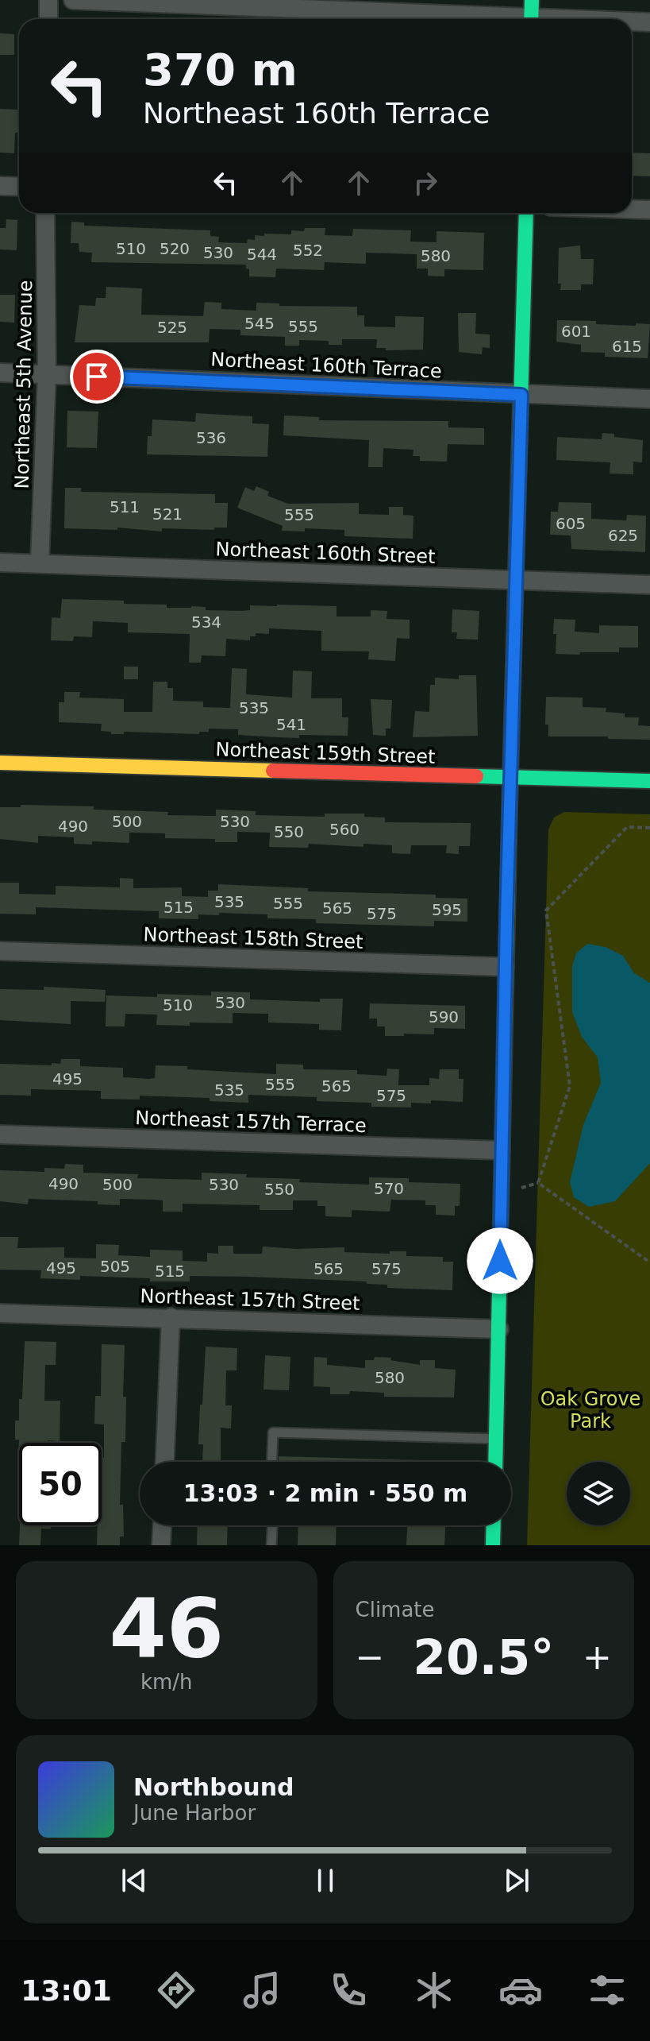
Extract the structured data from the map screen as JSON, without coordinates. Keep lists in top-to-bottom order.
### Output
{
  "streets": {
    "main road": ["Northeast 159th Street"],
    "street": [
      "Northeast 160th Terrace",
      "Northeast 5th Avenue",
      "Northeast 160th Street",
      "Northeast 158th Street",
      "Northeast 157th Terrace",
      "Northeast 157th Street"
    ]
  },
  "crossings": [
    ["Northeast 160th Terrace", "Northeast 5th Avenue"],
    ["Northeast 5th Avenue", "Northeast 160th Street"]
  ],
  "parks": ["Oak Grove Park"],
  "house_numbers": [
    "510",
    "520",
    "552",
    "530",
    "544",
    "580",
    "545",
    "555",
    "525",
    "601",
    "615",
    "536",
    "511",
    "521",
    "555",
    "605",
    "625",
    "534",
    "535",
    "541",
    "500",
    "530",
    "490",
    "560",
    "550",
    "535",
    "555",
    "515",
    "565",
    "595",
    "575",
    "530",
    "510",
    "590",
    "495",
    "555",
    "565",
    "535",
    "575",
    "490",
    "500",
    "530",
    "570",
    "550",
    "505",
    "495",
    "565",
    "575",
    "515",
    "580"
  ],
  "page": {
    "turn": ["370 m", "Northeast 160th Terrace"],
    "limit": "50",
    "trip": "13:03 · 2 min · 550 m",
    "tile": [
      ["46", "km/h"],
      "Climate"
    ],
    "heat": ["−", "20.5°", "+"],
    "song": ["Northbound", "June Harbor"],
    "tabs": "13:01"
  }
}
